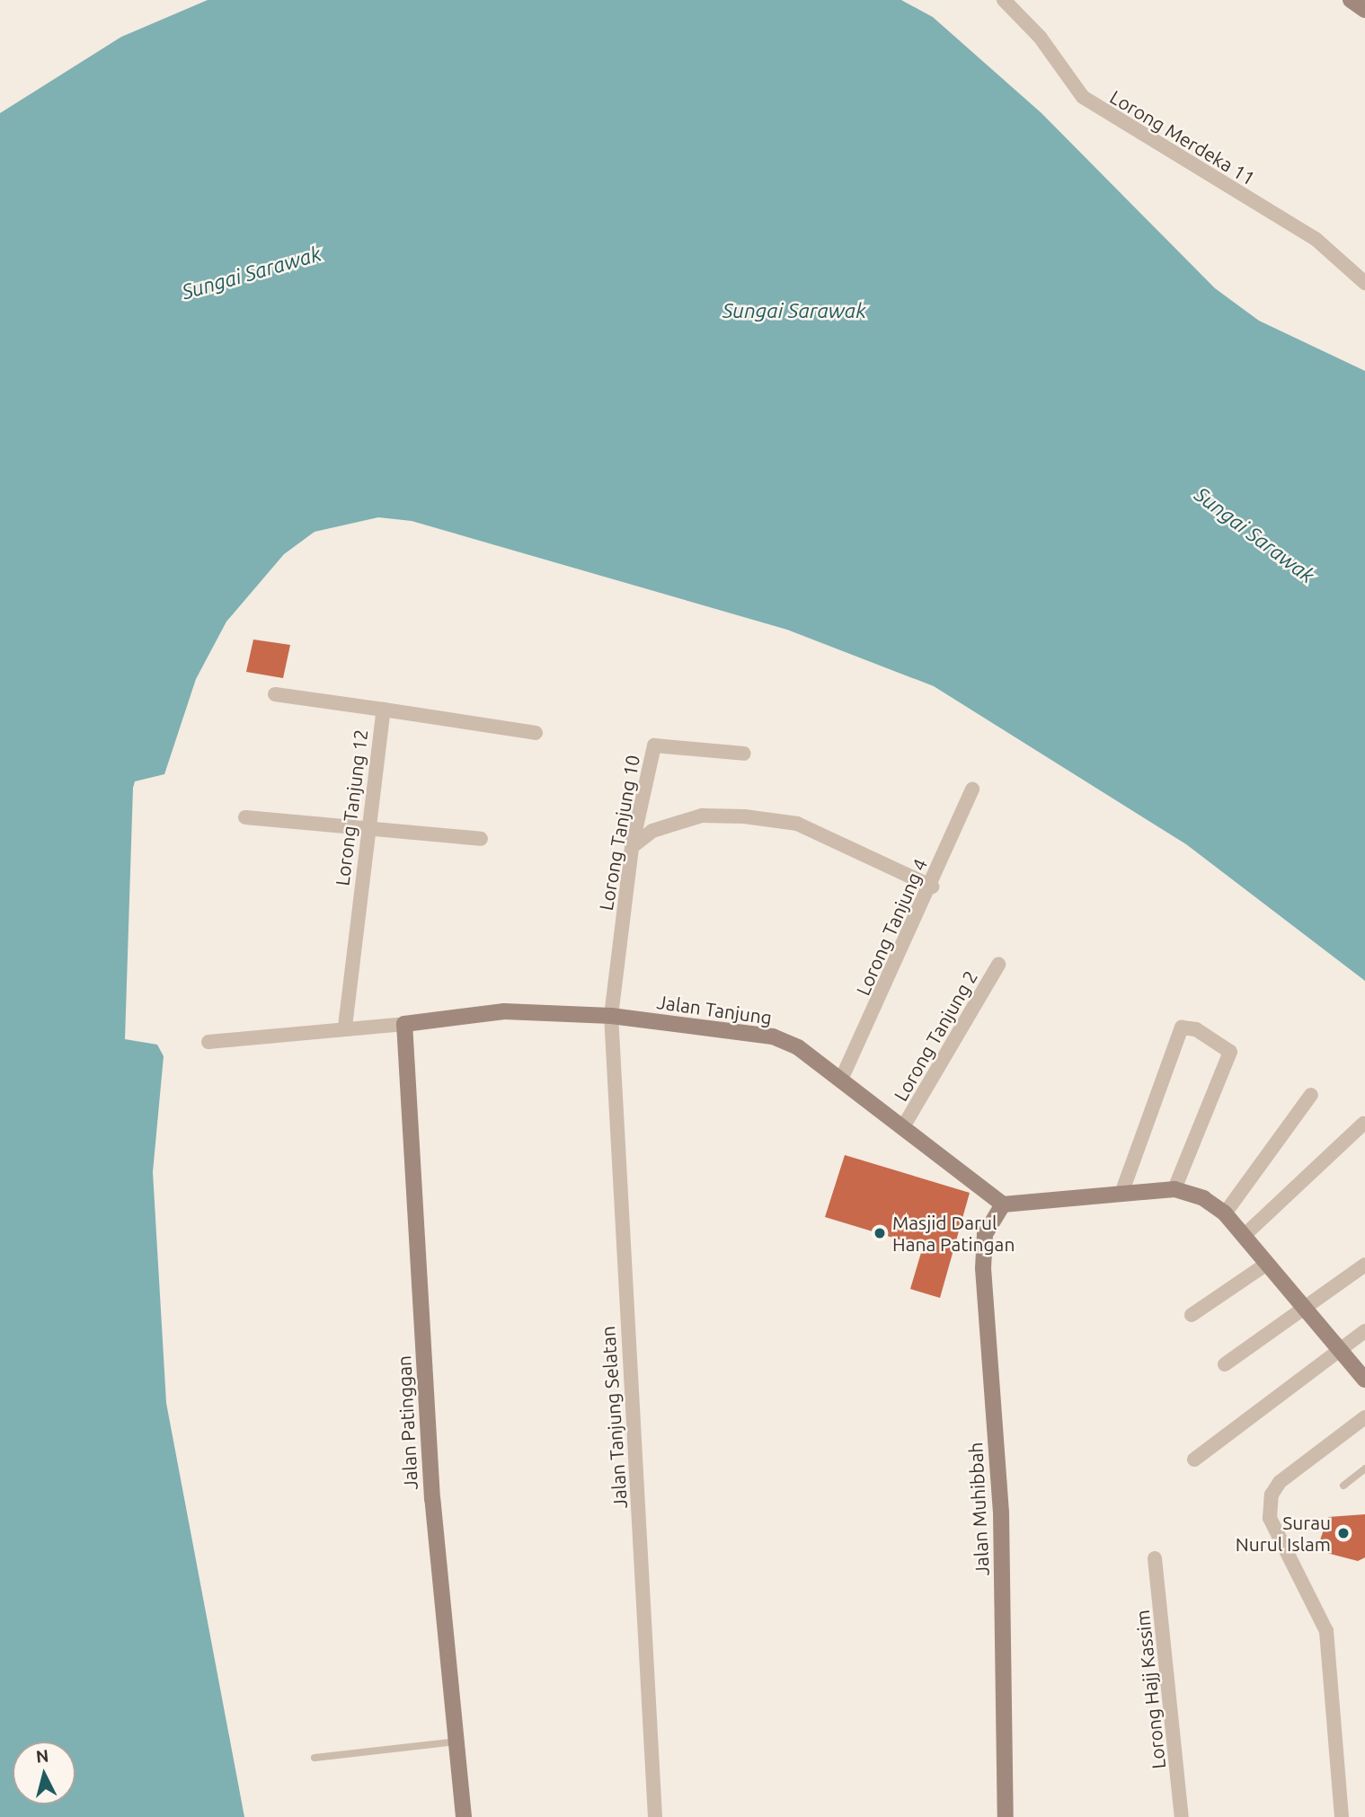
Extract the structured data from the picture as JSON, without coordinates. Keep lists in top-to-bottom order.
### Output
{
  "streets": {
    "main road": ["Jalan Tanjung", "Jalan Patinggan", "Jalan Muhibbah"],
    "street": [
      "Lorong Merdeka 11",
      "Lorong Tanjung 12",
      "Lorong Tanjung 10",
      "Lorong Tanjung 4",
      "Lorong Tanjung 2",
      "Jalan Tanjung Selatan",
      "Lorong Hajj Kassim"
    ]
  },
  "crossings": [
    ["Lorong Tanjung 10", "Jalan Tanjung"],
    ["Lorong Tanjung 10", "Jalan Tanjung Selatan"],
    ["Lorong Tanjung 4", "Jalan Tanjung"],
    ["Jalan Tanjung", "Lorong Tanjung 2"],
    ["Jalan Tanjung", "Jalan Tanjung Selatan"],
    ["Jalan Tanjung", "Jalan Patinggan"],
    ["Jalan Tanjung", "Jalan Muhibbah"]
  ],
  "water": ["Sungai Sarawak"],
  "places": ["Masjid Darul Hana Patingan", "Surau Nurul Islam"],
  "north": "top"
}
